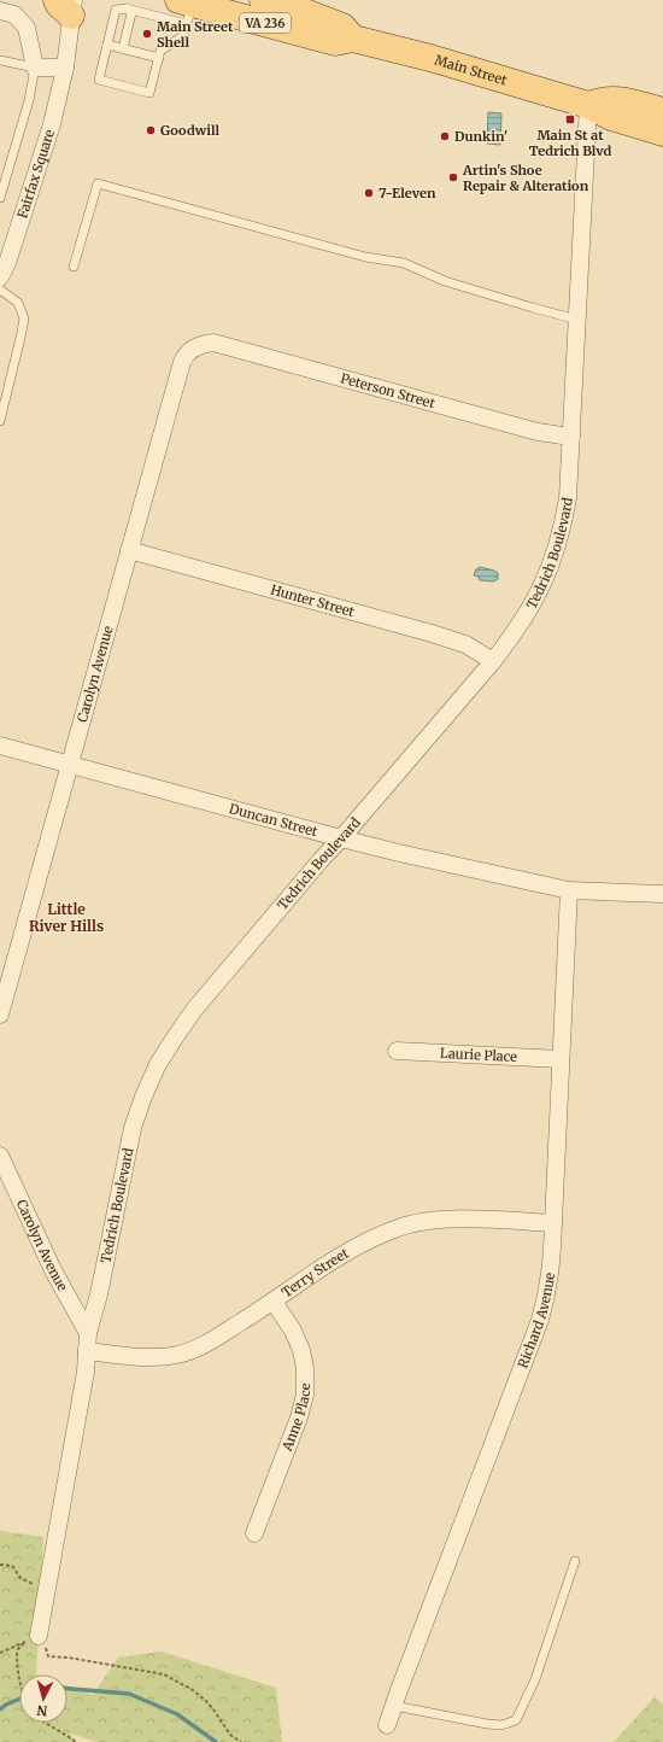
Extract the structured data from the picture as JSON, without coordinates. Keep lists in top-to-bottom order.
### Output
{
  "streets": {
    "main road": ["VA 236", "Main Street"],
    "street": [
      "Fairfax Square",
      "Peterson Street",
      "Tedrich Boulevard",
      "Hunter Street",
      "Carolyn Avenue",
      "Duncan Street",
      "Laurie Place",
      "Terry Street",
      "Richard Avenue",
      "Anne Place"
    ]
  },
  "crossings": [
    ["Main Street", "Tedrich Boulevard"],
    ["Peterson Street", "Tedrich Boulevard"],
    ["Peterson Street", "Carolyn Avenue"],
    ["Tedrich Boulevard", "Hunter Street"],
    ["Tedrich Boulevard", "Carolyn Avenue"],
    ["Tedrich Boulevard", "Duncan Street"],
    ["Tedrich Boulevard", "Terry Street"],
    ["Hunter Street", "Carolyn Avenue"],
    ["Carolyn Avenue", "Duncan Street"],
    ["Duncan Street", "Richard Avenue"],
    ["Laurie Place", "Richard Avenue"],
    ["Terry Street", "Richard Avenue"],
    ["Terry Street", "Anne Place"]
  ],
  "districts": ["Little River Hills"],
  "places": {
    "other": [
      "Main Street Shell",
      "Goodwill",
      "Dunkin'",
      "Artin's Shoe Repair & Alteration",
      "7-Eleven"
    ],
    "transit": ["Main St at Tedrich Blvd"]
  },
  "north": "bottom"
}
